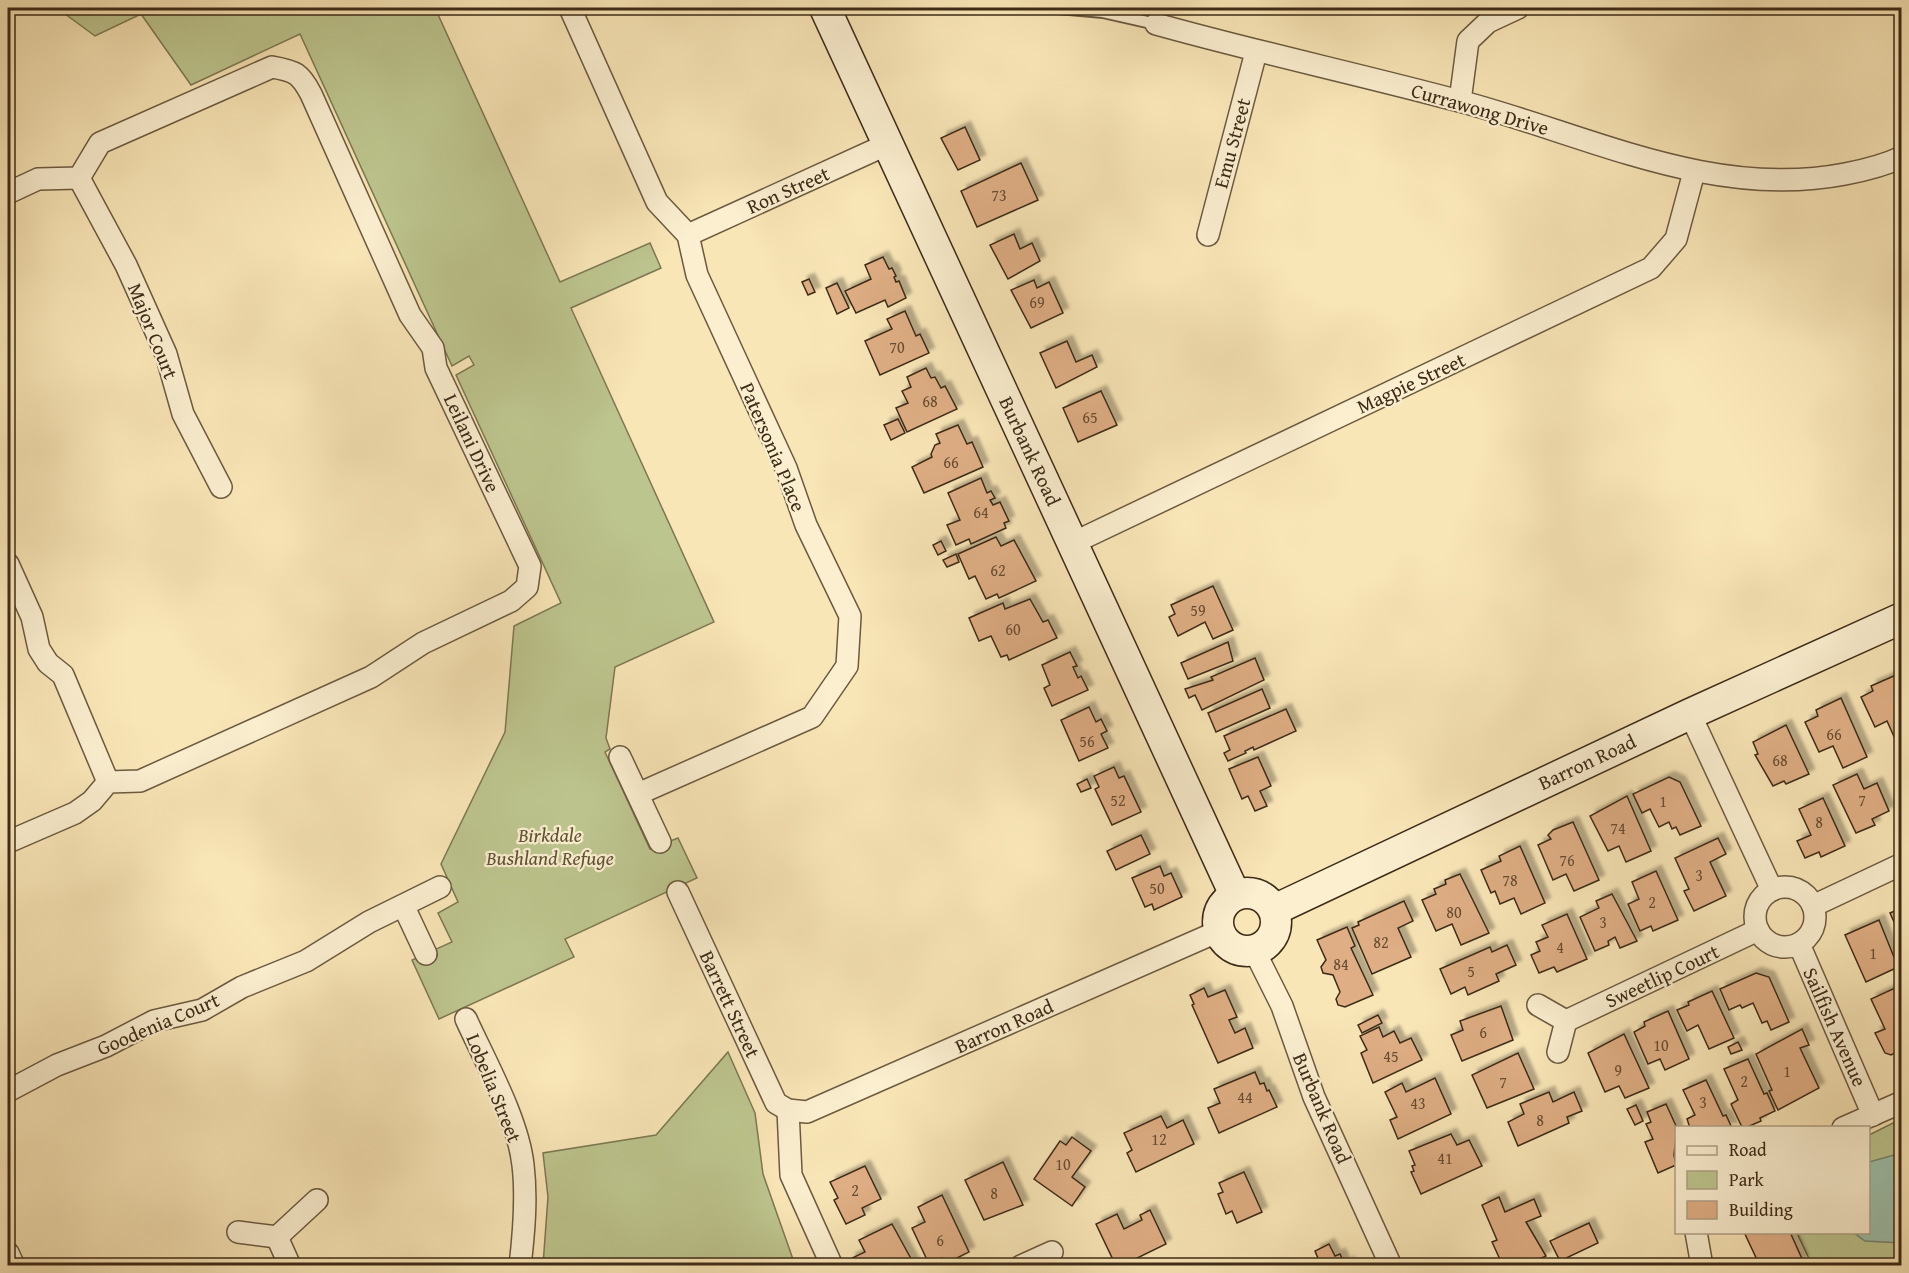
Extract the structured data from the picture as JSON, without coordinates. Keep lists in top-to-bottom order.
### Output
{
  "streets": {
    "street": [
      "Currawong Drive",
      "Emu Street",
      "Ron Street",
      "Major Court",
      "Magpie Street",
      "Leilani Drive",
      "Patersonia Place",
      "Burbank Road",
      "Barron Road",
      "Sweetlip Court",
      "Barrett Street",
      "Goodenia Court",
      "Sailfish Avenue",
      "Lobelia Street"
    ]
  },
  "crossings": [
    ["Currawong Drive", "Emu Street"],
    ["Currawong Drive", "Magpie Street"],
    ["Ron Street", "Patersonia Place"],
    ["Ron Street", "Burbank Road"],
    ["Major Court", "Leilani Drive"],
    ["Magpie Street", "Burbank Road"],
    ["Burbank Road", "Barron Road"],
    ["Barron Road", "Barrett Street"],
    ["Sweetlip Court", "Sailfish Avenue"]
  ],
  "parks": ["Birkdale Bushland Refuge"],
  "house_numbers": [
    "73",
    "69",
    "70",
    "68",
    "65",
    "66",
    "64",
    "62",
    "59",
    "60",
    "66",
    "56",
    "68",
    "52",
    "7",
    "1",
    "8",
    "74",
    "76",
    "3",
    "78",
    "50",
    "2",
    "80",
    "3",
    "82",
    "4",
    "1",
    "84",
    "5",
    "6",
    "10",
    "45",
    "9",
    "1",
    "2",
    "7",
    "44",
    "3",
    "43",
    "8",
    "12",
    "41",
    "10",
    "2",
    "8",
    "6"
  ],
  "legend": ["Road", "Park", "Building"]
}
